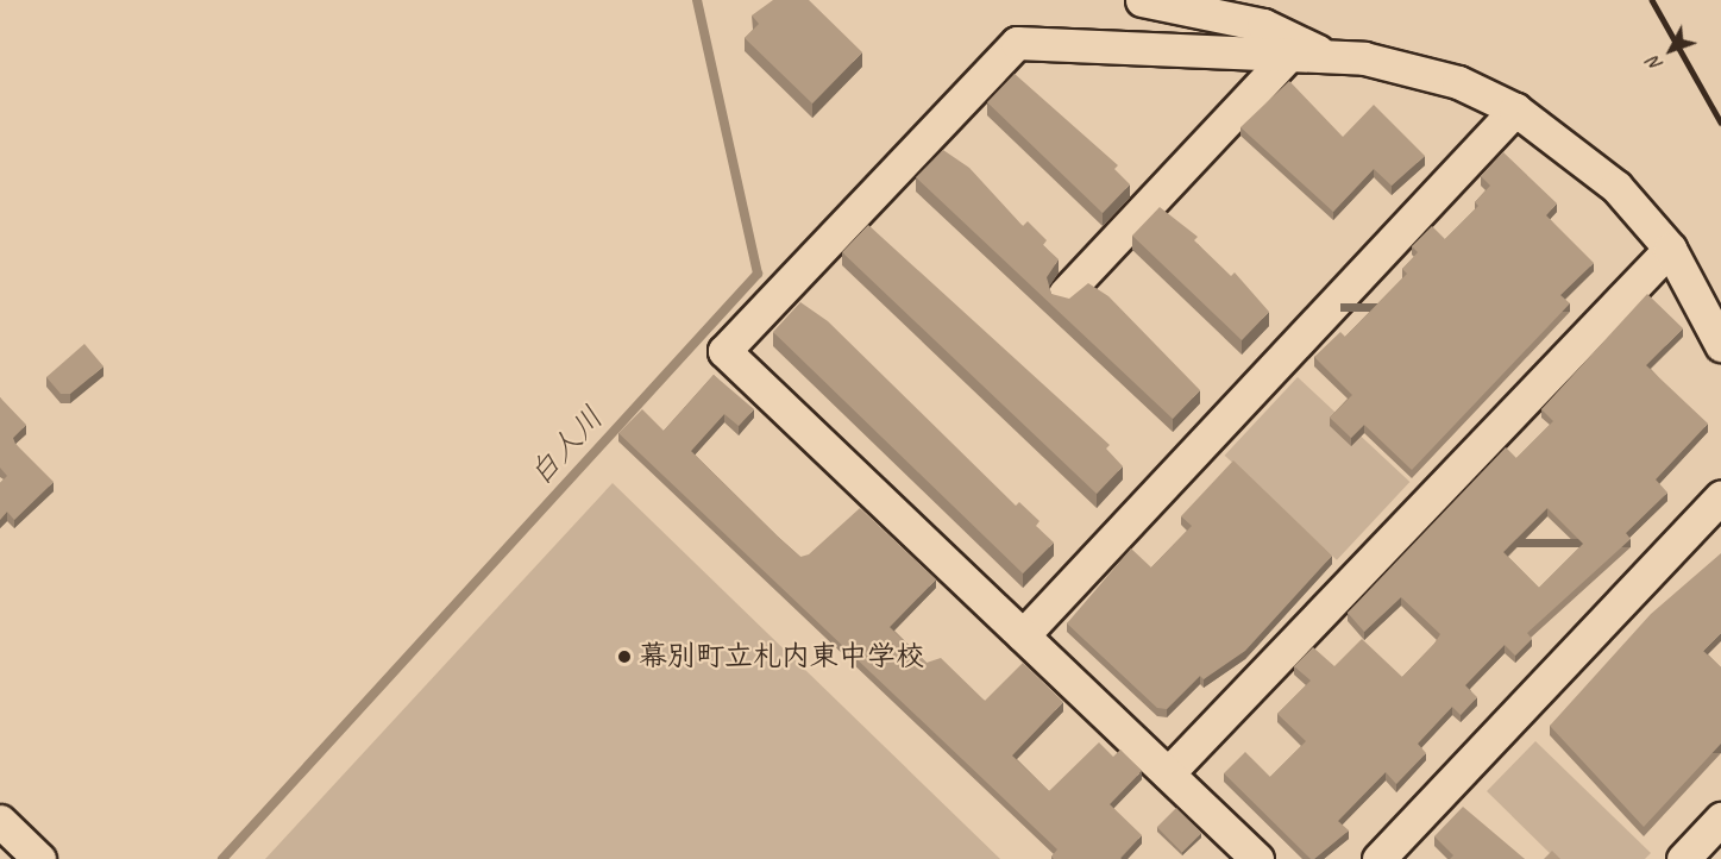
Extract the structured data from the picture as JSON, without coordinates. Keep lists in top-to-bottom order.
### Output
{
  "water": ["白人川"],
  "places": ["幕別町立札内東中学校"],
  "north": "bottom left"
}
